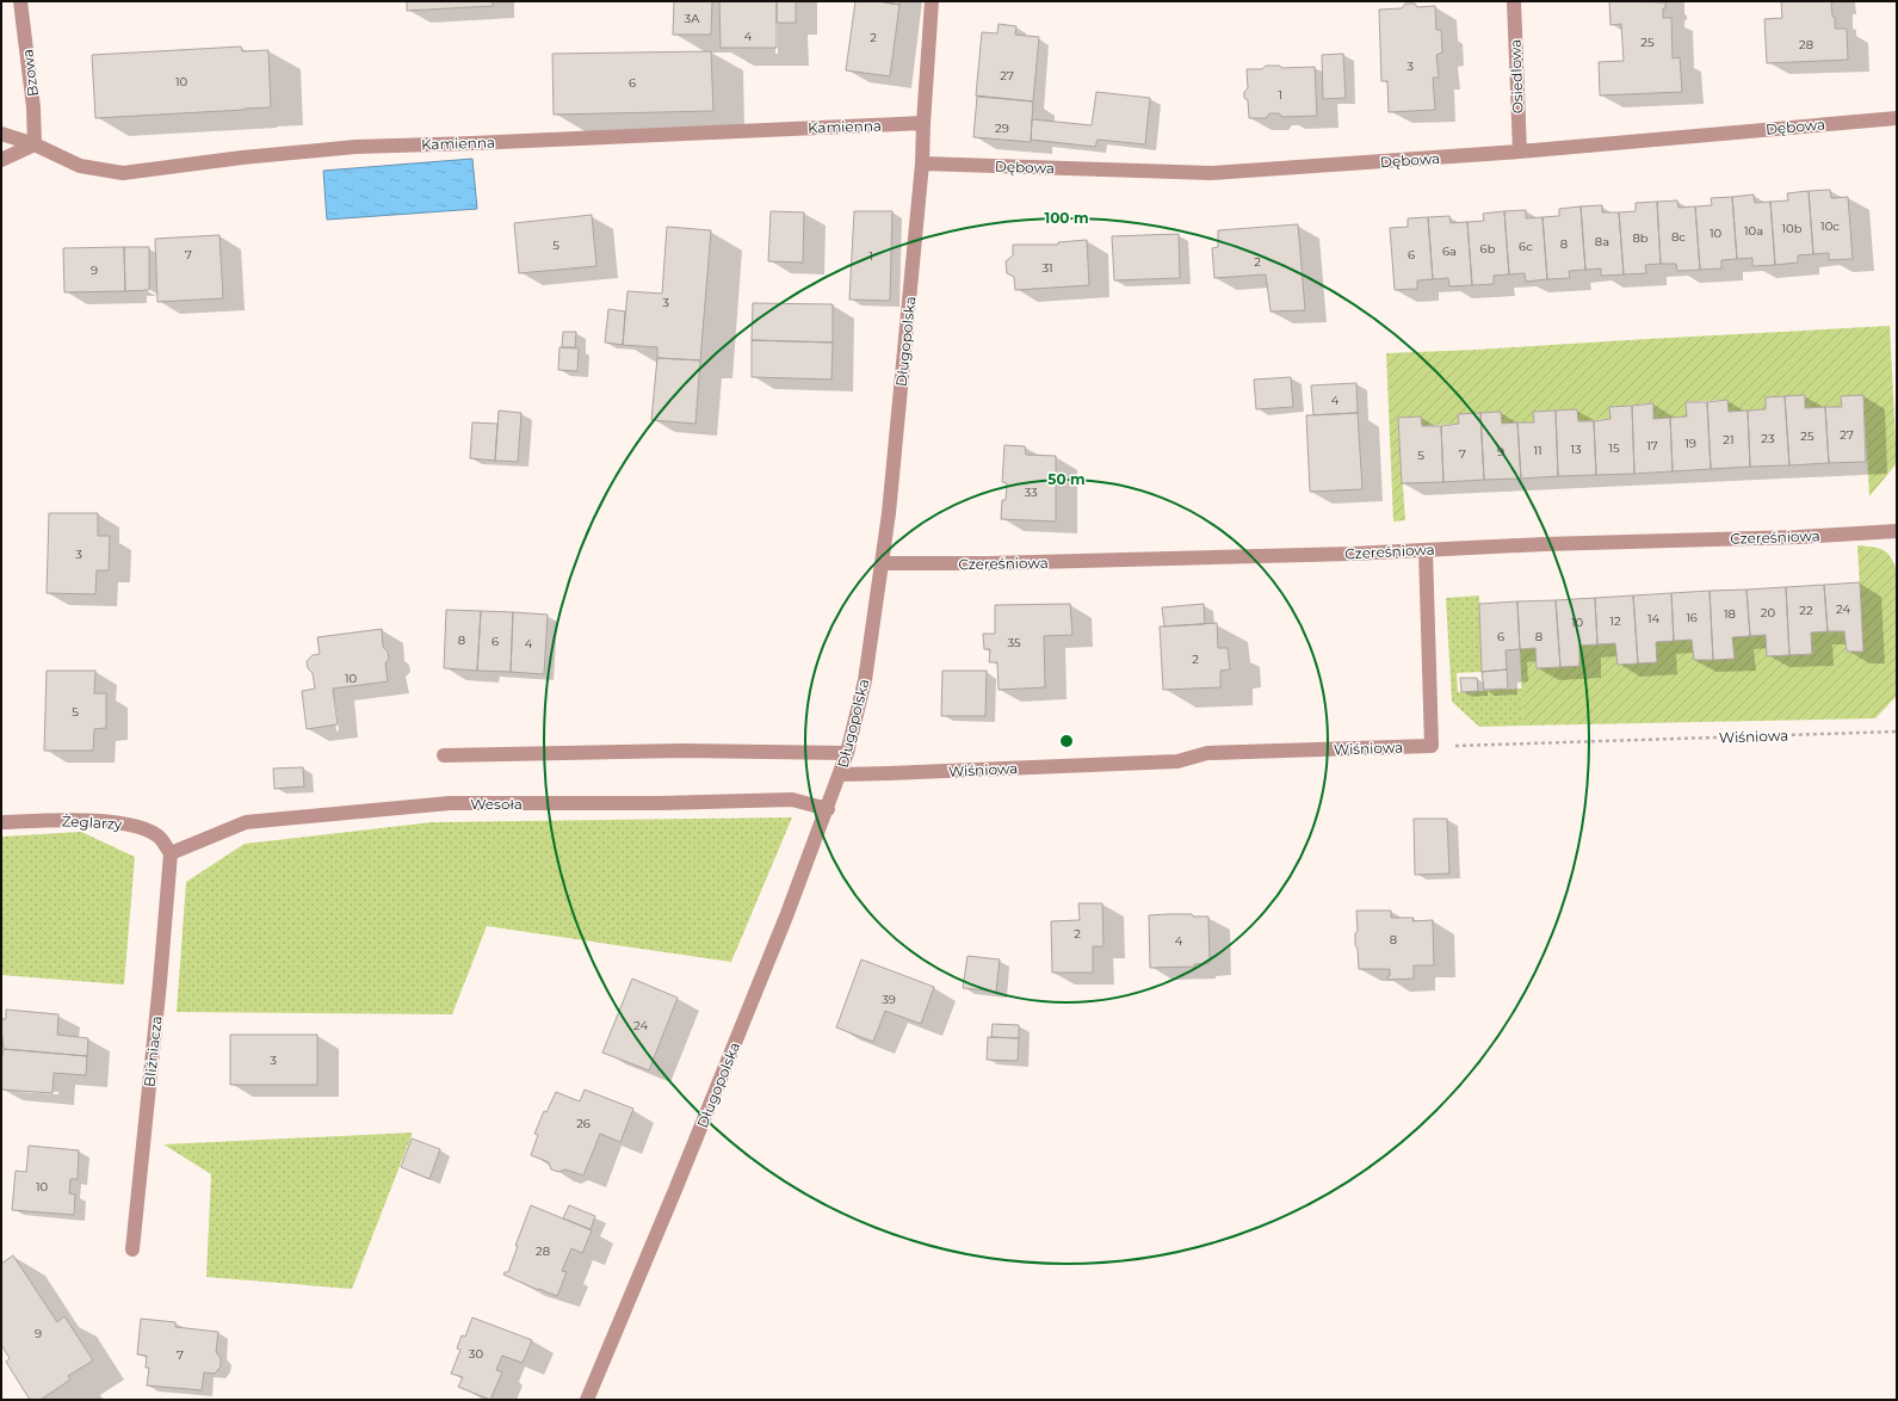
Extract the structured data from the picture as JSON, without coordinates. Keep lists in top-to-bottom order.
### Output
{
  "streets": {
    "street": [
      "Bzowa",
      "Osiedlowa",
      "Kamienna",
      "Dębowa",
      "Długopolska",
      "Czereśniowa",
      "Wiśniowa",
      "Wesoła",
      "Żeglarzy",
      "Bliźniacza"
    ]
  },
  "crossings": [
    ["Bzowa", "Kamienna"],
    ["Osiedlowa", "Dębowa"],
    ["Kamienna", "Długopolska"],
    ["Dębowa", "Długopolska"],
    ["Długopolska", "Czereśniowa"],
    ["Długopolska", "Wiśniowa"],
    ["Długopolska", "Wesoła"],
    ["Wesoła", "Żeglarzy"],
    ["Wesoła", "Bliźniacza"],
    ["Żeglarzy", "Bliźniacza"]
  ],
  "house_numbers": [
    "3A",
    "4",
    "2",
    "25",
    "28",
    "3",
    "27",
    "10",
    "6",
    "1",
    "29",
    "10c",
    "10b",
    "10a",
    "10",
    "8c",
    "8b",
    "8a",
    "8",
    "5",
    "6c",
    "6b",
    "6a",
    "7",
    "6",
    "1",
    "2",
    "31",
    "9",
    "3",
    "4",
    "27",
    "25",
    "23",
    "21",
    "19",
    "17",
    "15",
    "13",
    "11",
    "9",
    "7",
    "5",
    "33",
    "3",
    "24",
    "22",
    "20",
    "18",
    "16",
    "14",
    "12",
    "10",
    "6",
    "8",
    "8",
    "6",
    "35",
    "4",
    "2",
    "10",
    "5",
    "2",
    "8",
    "4",
    "39",
    "24",
    "3",
    "26",
    "10",
    "28",
    "9",
    "30",
    "7"
  ],
  "rings": ["100 m", "50 m"]
}
